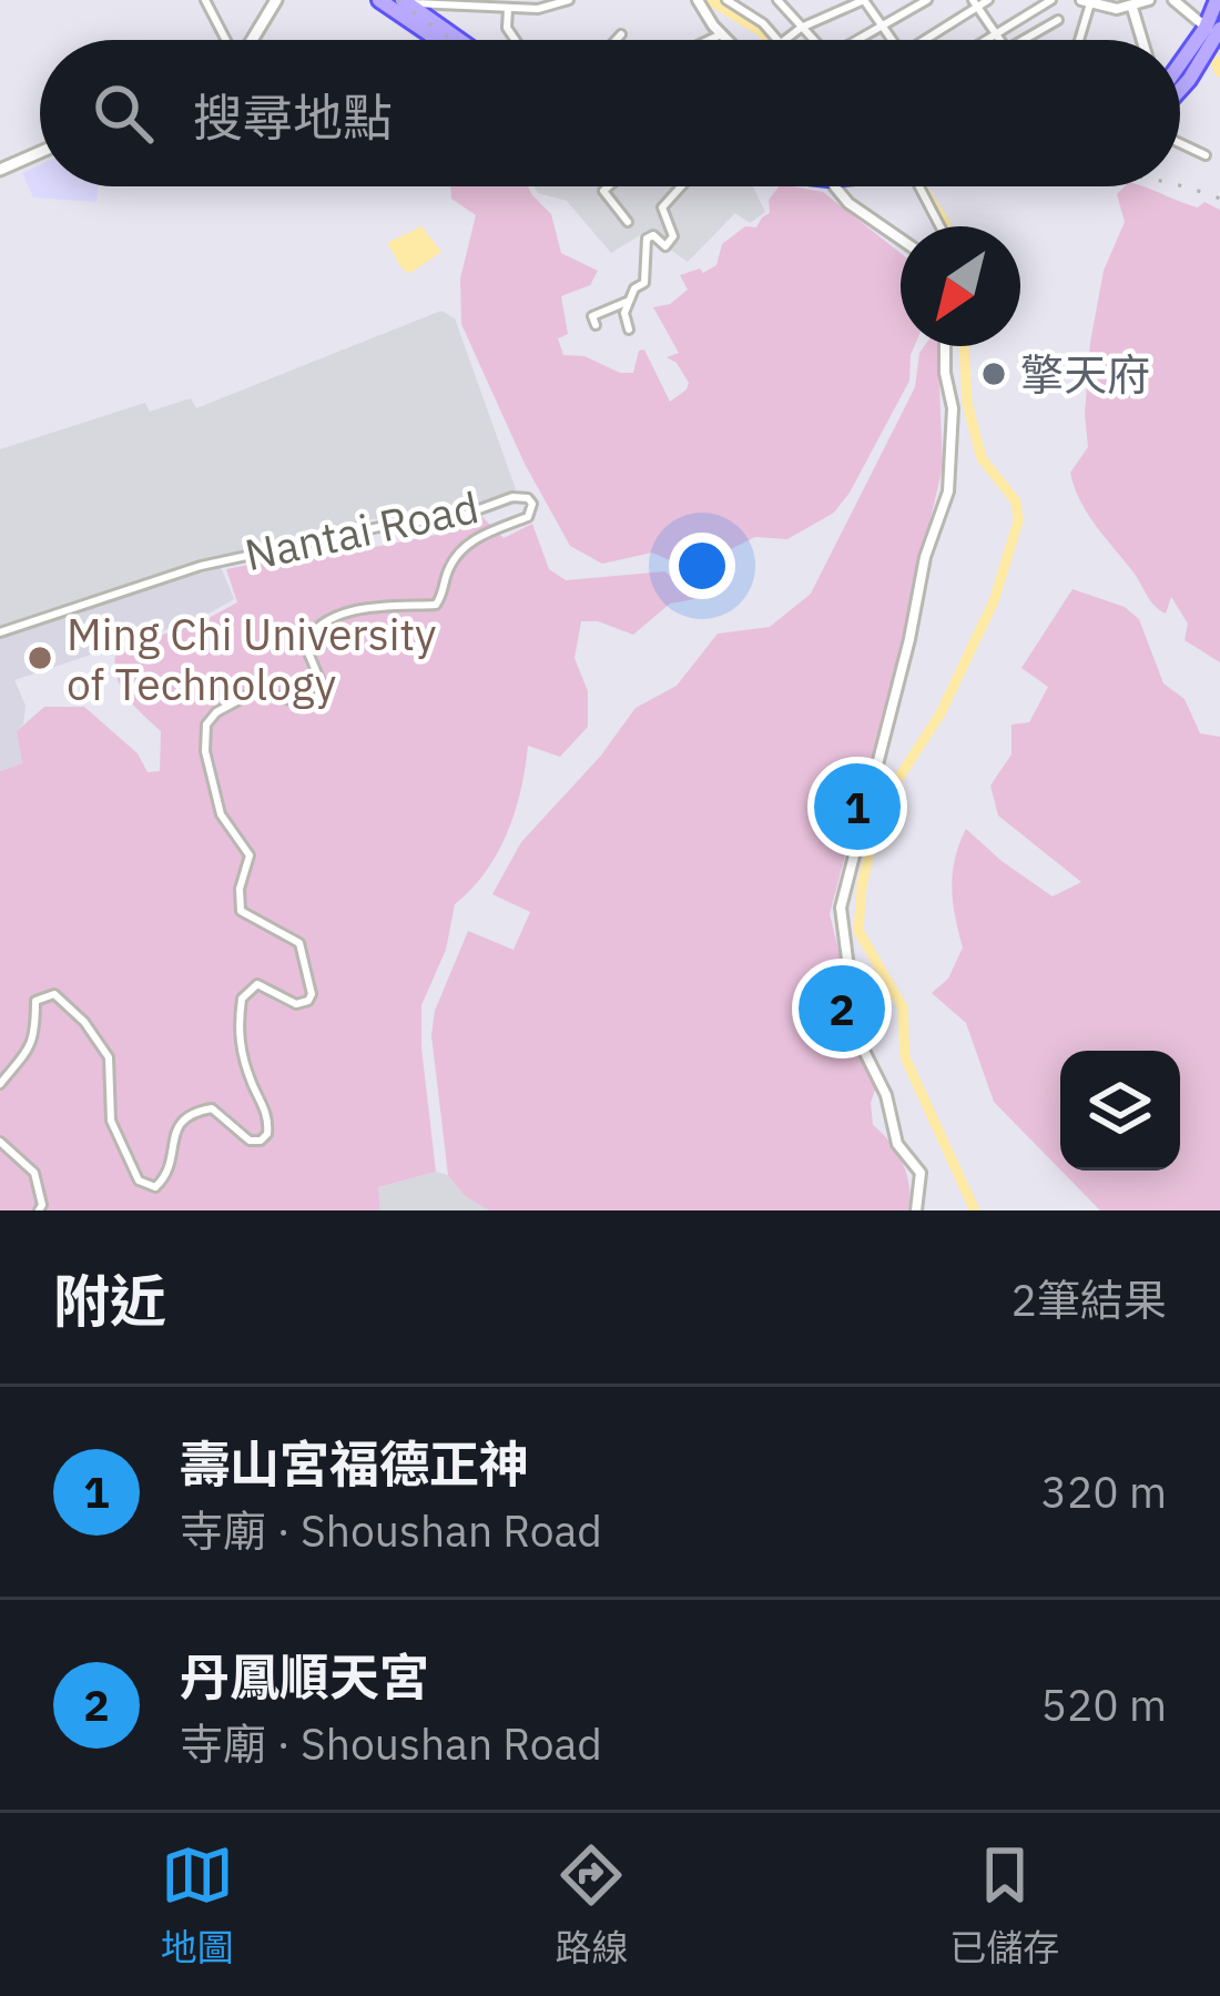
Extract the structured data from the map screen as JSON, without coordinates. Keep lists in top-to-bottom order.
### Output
{
  "streets": {
    "street": ["Nantai Road"]
  },
  "places": ["擎天府", "Ming Chi University of Technology"],
  "north": "bottom left",
  "page": {
    "search": "搜尋地點",
    "pins": ["1", "2"],
    "heading": ["附近", "2筆結果"],
    "list": [
      {
        "mark": "1",
        "name": "壽山宮福德正神",
        "note": "寺廟 · Shoushan Road",
        "value": "320 m"
      },
      {
        "mark": "2",
        "name": "丹鳳順天宮",
        "note": "寺廟 · Shoushan Road",
        "value": "520 m"
      }
    ],
    "nav": ["地圖", "路線", "已儲存"]
  }
}
